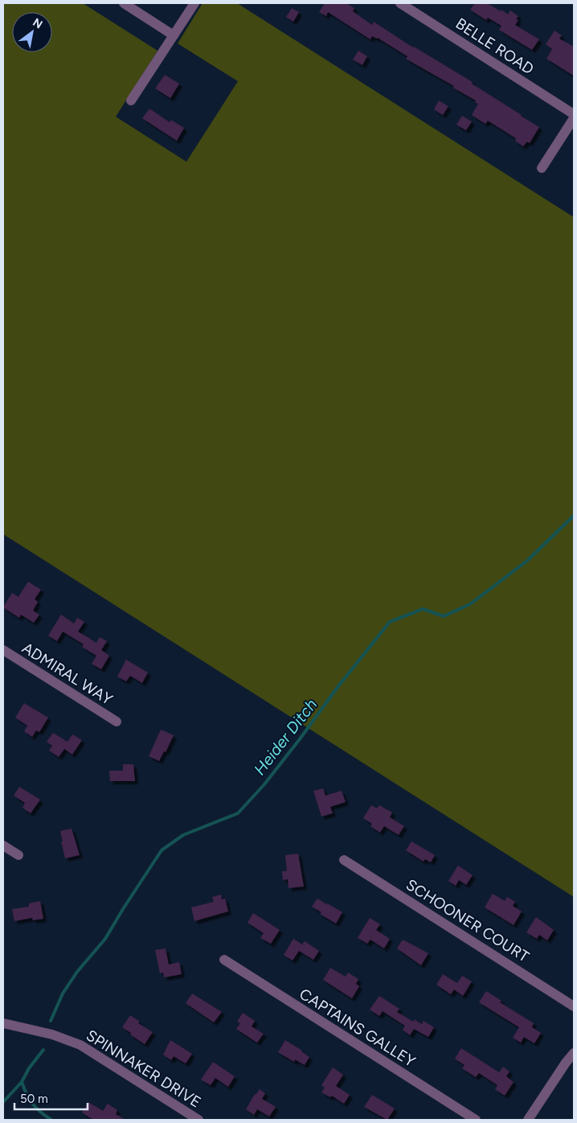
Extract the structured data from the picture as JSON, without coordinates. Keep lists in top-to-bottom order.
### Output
{
  "streets": {
    "street": [
      "BELLE ROAD",
      "ADMIRAL WAY",
      "SCHOONER COURT",
      "CAPTAINS GALLEY",
      "SPINNAKER DRIVE"
    ]
  },
  "water": ["Heider Ditch"],
  "scale_bar": "50 m",
  "north": "top right"
}
